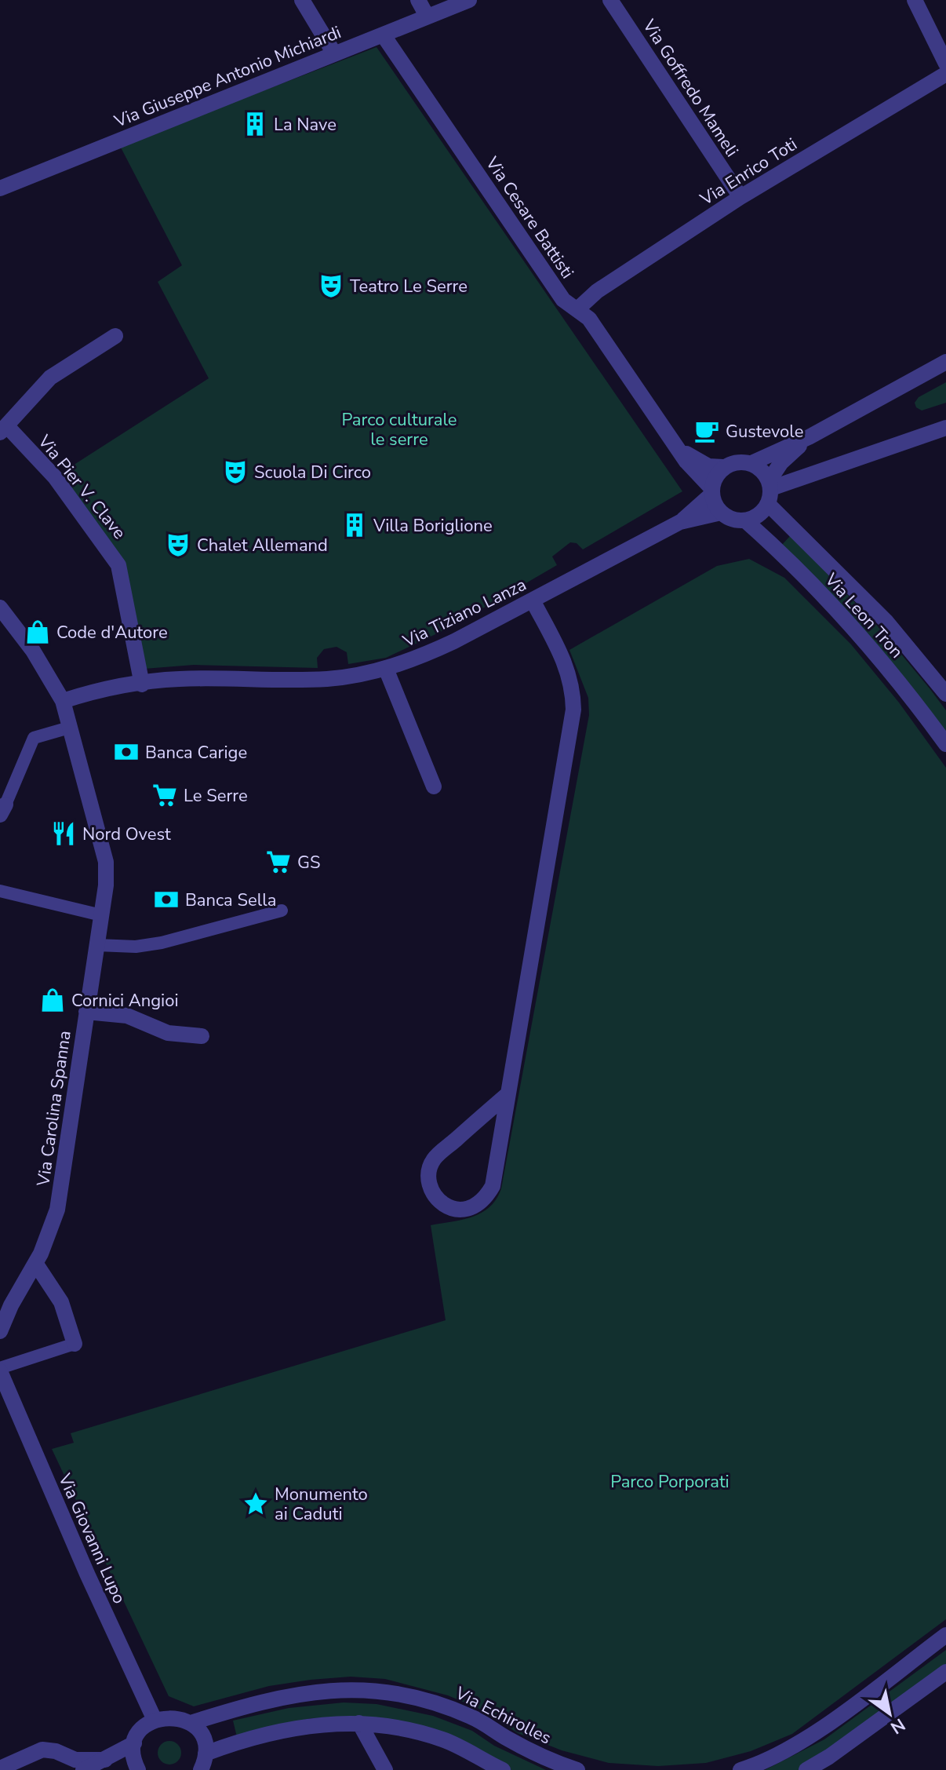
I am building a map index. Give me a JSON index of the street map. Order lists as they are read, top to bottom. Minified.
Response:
{"streets":{"street":["Via Giuseppe Antonio Michiardi","Via Goffredo Mameli","Via Enrico Toti","Via Cesare Battisti","Via Pier V. Clave","Via Tiziano Lanza","Via Leon Tron","Via Carolina Spanna","Via Giovanni Lupo","Via Echirolles"]},"crossings":[["Via Giuseppe Antonio Michiardi","Via Cesare Battisti"],["Via Goffredo Mameli","Via Enrico Toti"],["Via Enrico Toti","Via Cesare Battisti"],["Via Cesare Battisti","Via Tiziano Lanza"],["Via Cesare Battisti","Via Leon Tron"],["Via Pier V. Clave","Via Tiziano Lanza"],["Via Tiziano Lanza","Via Leon Tron"],["Via Tiziano Lanza","Via Carolina Spanna"]],"parks":["Parco culturale le serre","Parco Porporati"],"places":{"building":["La Nave","Villa Boriglione"],"theatre":["Teatro Le Serre","Scuola Di Circo","Chalet Allemand"],"cafe":["Gustevole"],"shop":["Code d'Autore","Cornici Angioi"],"bank":["Banca Carige","Banca Sella"],"supermarket":["Le Serre","GS"],"restaurant":["Nord Ovest"],"place":["Monumento ai Caduti"]},"north":"bottom right"}
